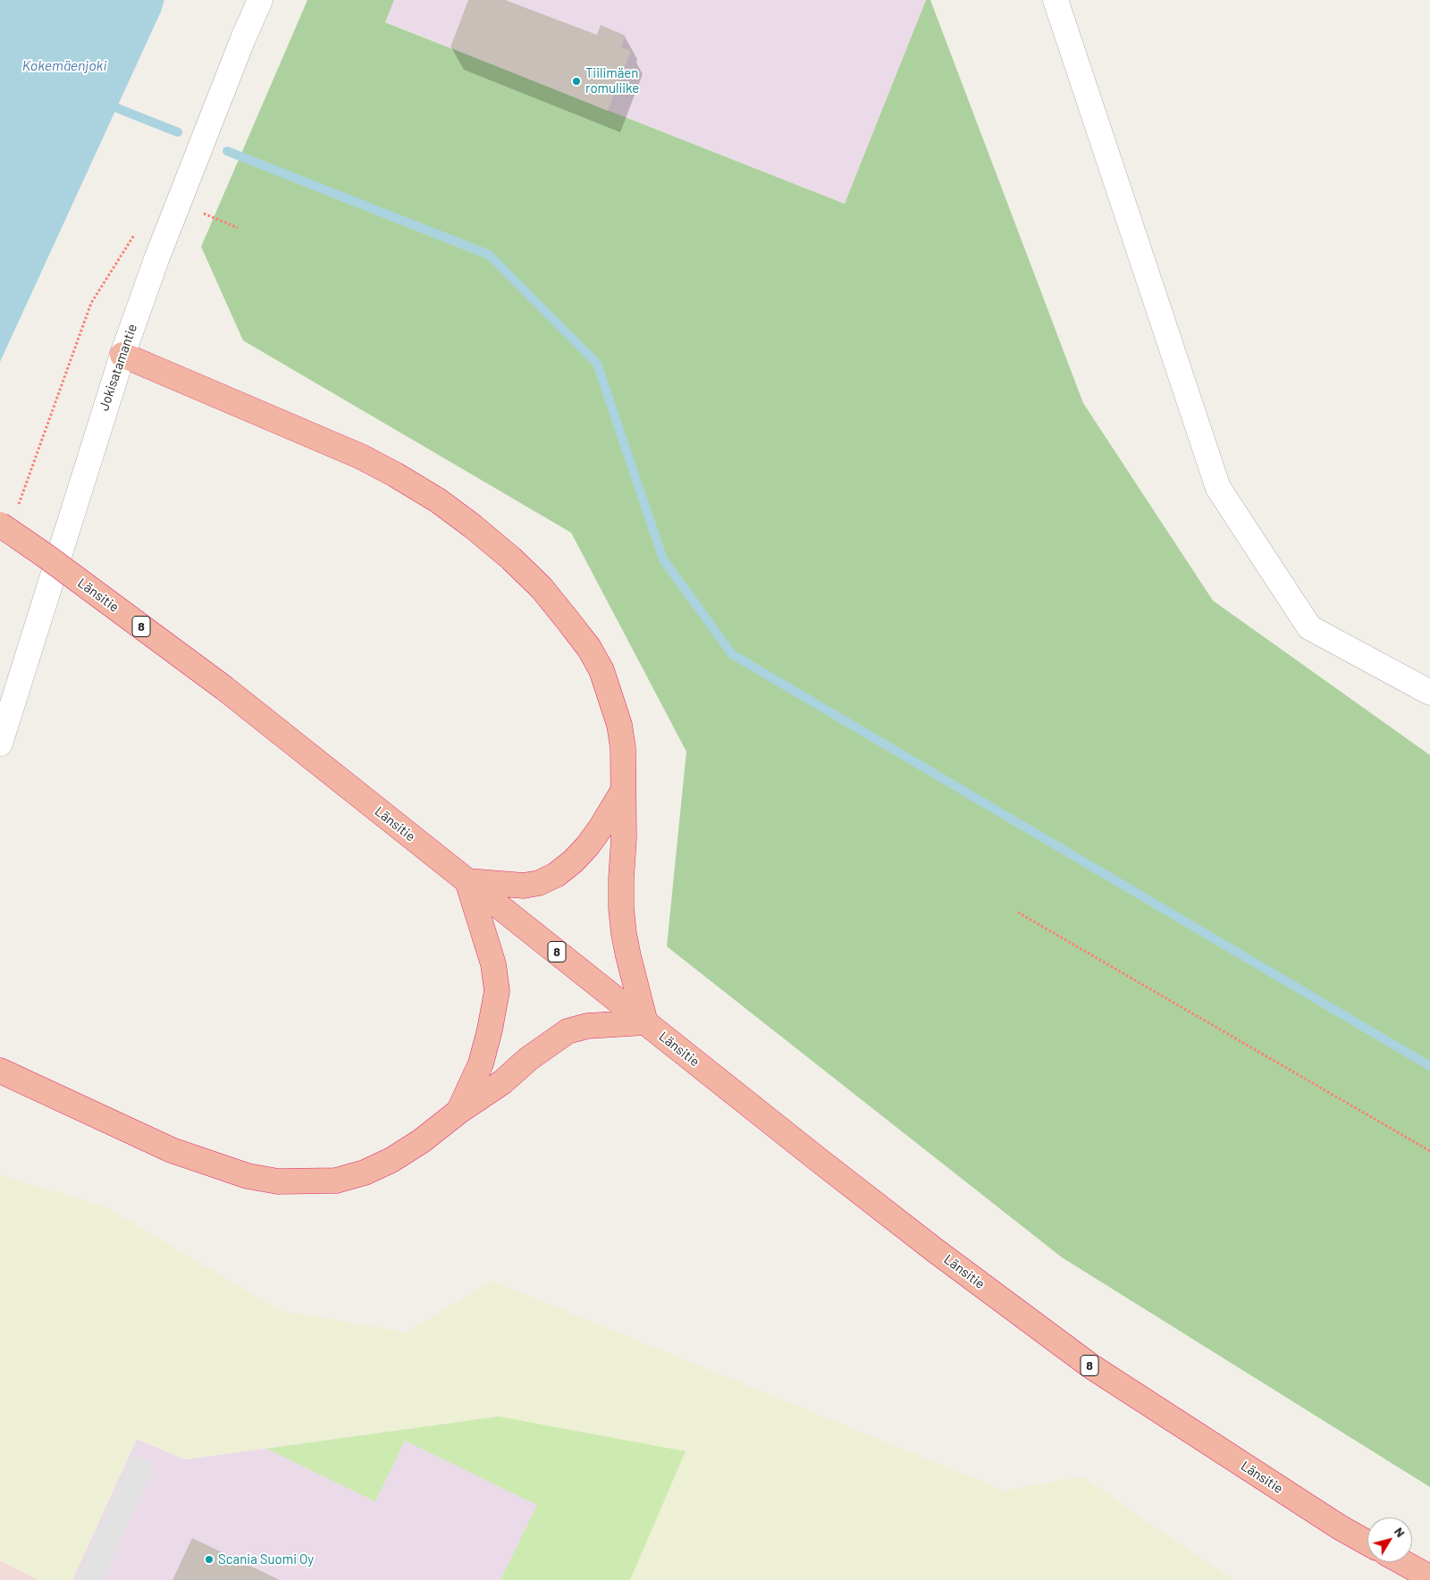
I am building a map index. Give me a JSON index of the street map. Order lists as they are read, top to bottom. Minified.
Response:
{"streets":{"highway":["Länsitie","8"],"street":["Jokisatamantie"]},"water":["Kokemäenjoki"],"places":["Tiilimäen romuliike","Scania Suomi Oy"],"north":"top right"}
